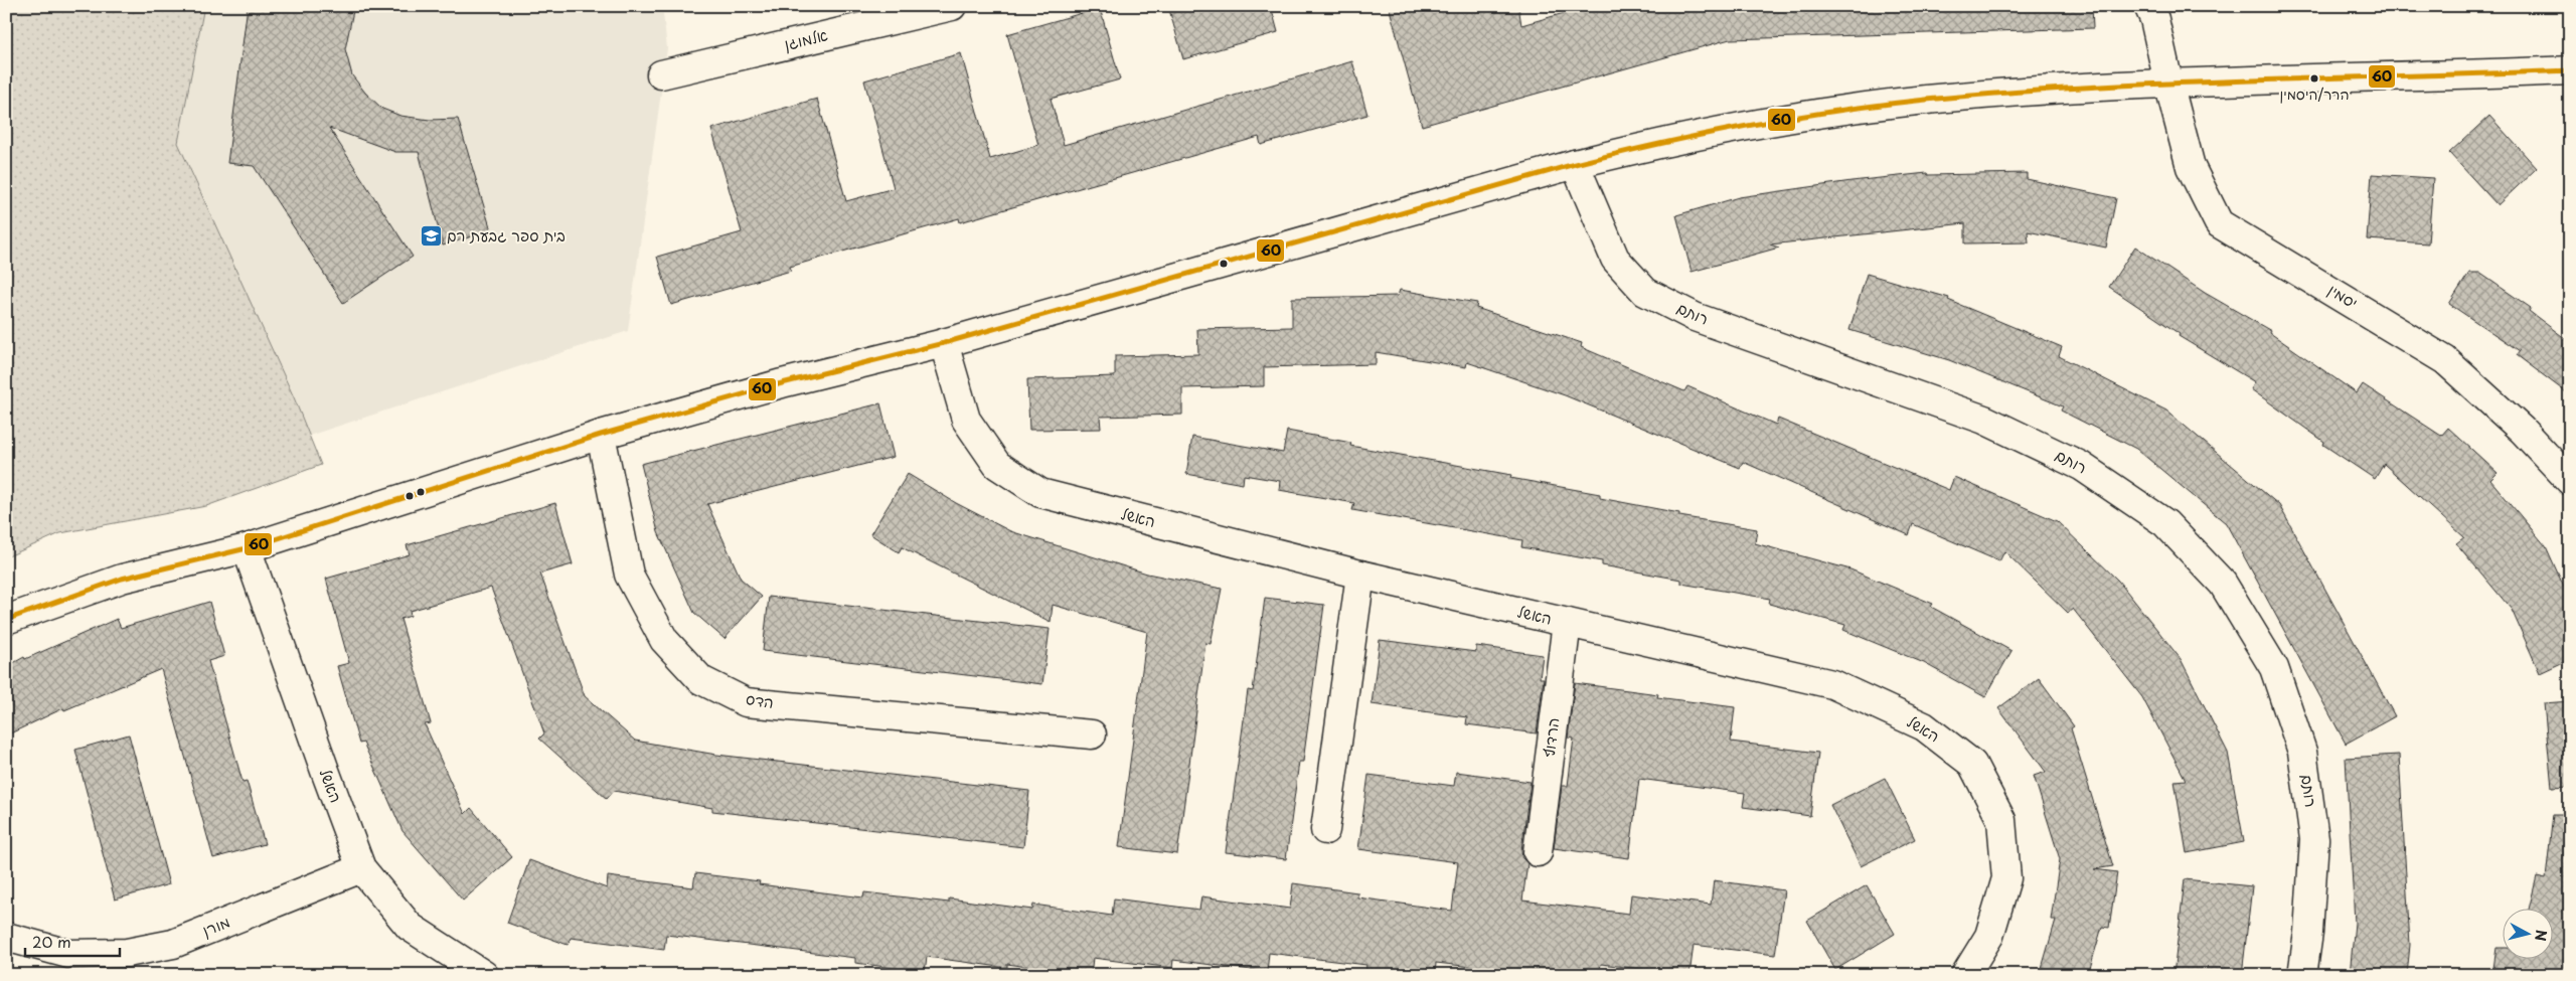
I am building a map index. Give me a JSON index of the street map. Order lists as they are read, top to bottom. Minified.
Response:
{"streets":{"street":["אלמוגן","יסמין","רותם","האשל","הדס","הרדוף","מורן"]},"crossings":[["האשל","הרדוף"],["האשל","מורן"]],"places":{"other":["הרר/היסמין"],"school or university":["בית ספר גבעת רם"]},"lines":["transit line 60"],"scale_bar":"20 m","north":"right"}
